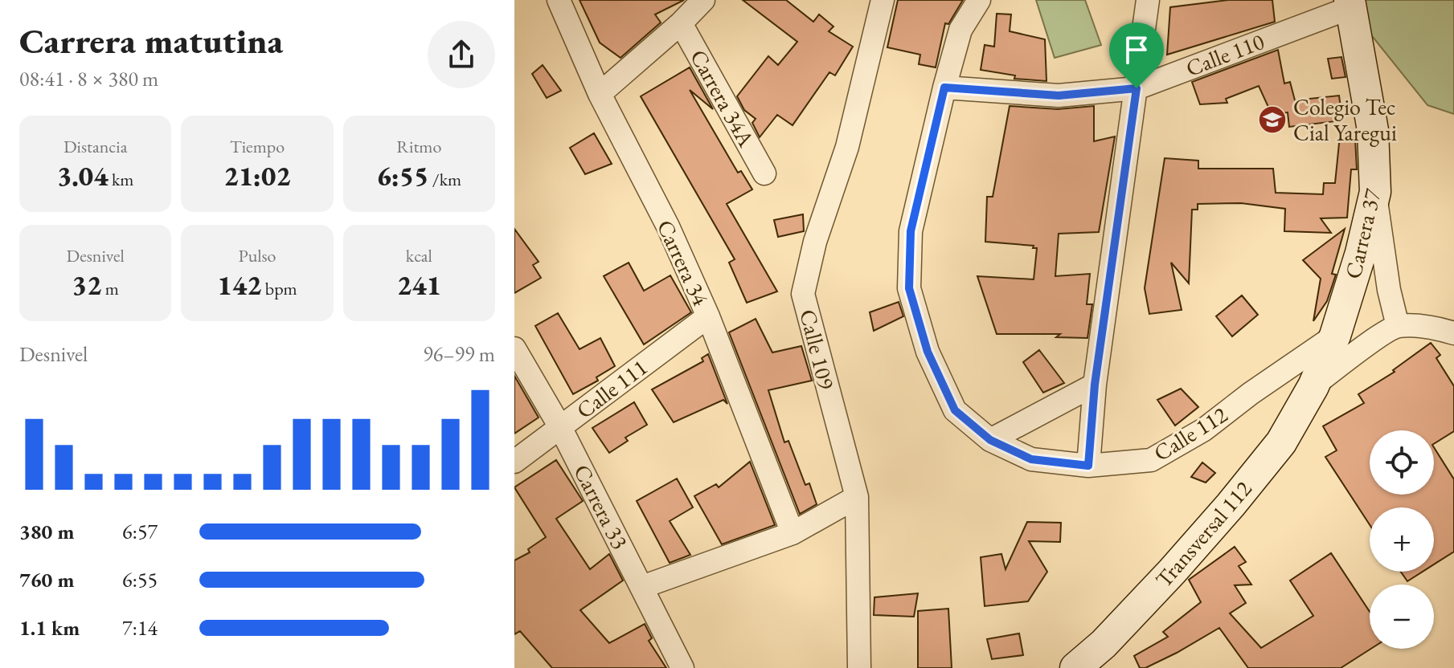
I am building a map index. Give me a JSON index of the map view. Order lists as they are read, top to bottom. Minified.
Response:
{"streets":{"main road":["Carrera 37","Transversal 112"],"street":["Calle 110","Carrera 34A","Carrera 34","Calle 109","Calle 111","Calle 112","Carrera 33"]},"crossings":[["Calle 110","Carrera 37"],["Calle 110","Calle 112"],["Carrera 37","Calle 112"],["Carrera 37","Transversal 112"],["Carrera 34","Calle 111"],["Calle 111","Carrera 33"]],"places":{"school or university":["Colegio Tec Cial Yaregui"]},"page":{"heading":["Carrera matutina","08:41 · 8 × 380 m"],"stats":[["Distancia","3.04 km"],["Tiempo","21:02"],["Ritmo","6:55 /km"],["Desnivel","32 m"],["Pulso","142 bpm"],["kcal","241"]],"chart":["Desnivel","96–99 m"],"map_buttons":["+","−"],"list":[{"name":"380 m","note":"6:57"},{"name":"760 m","note":"6:55"},{"name":"1.1 km","note":"7:14"}]}}
